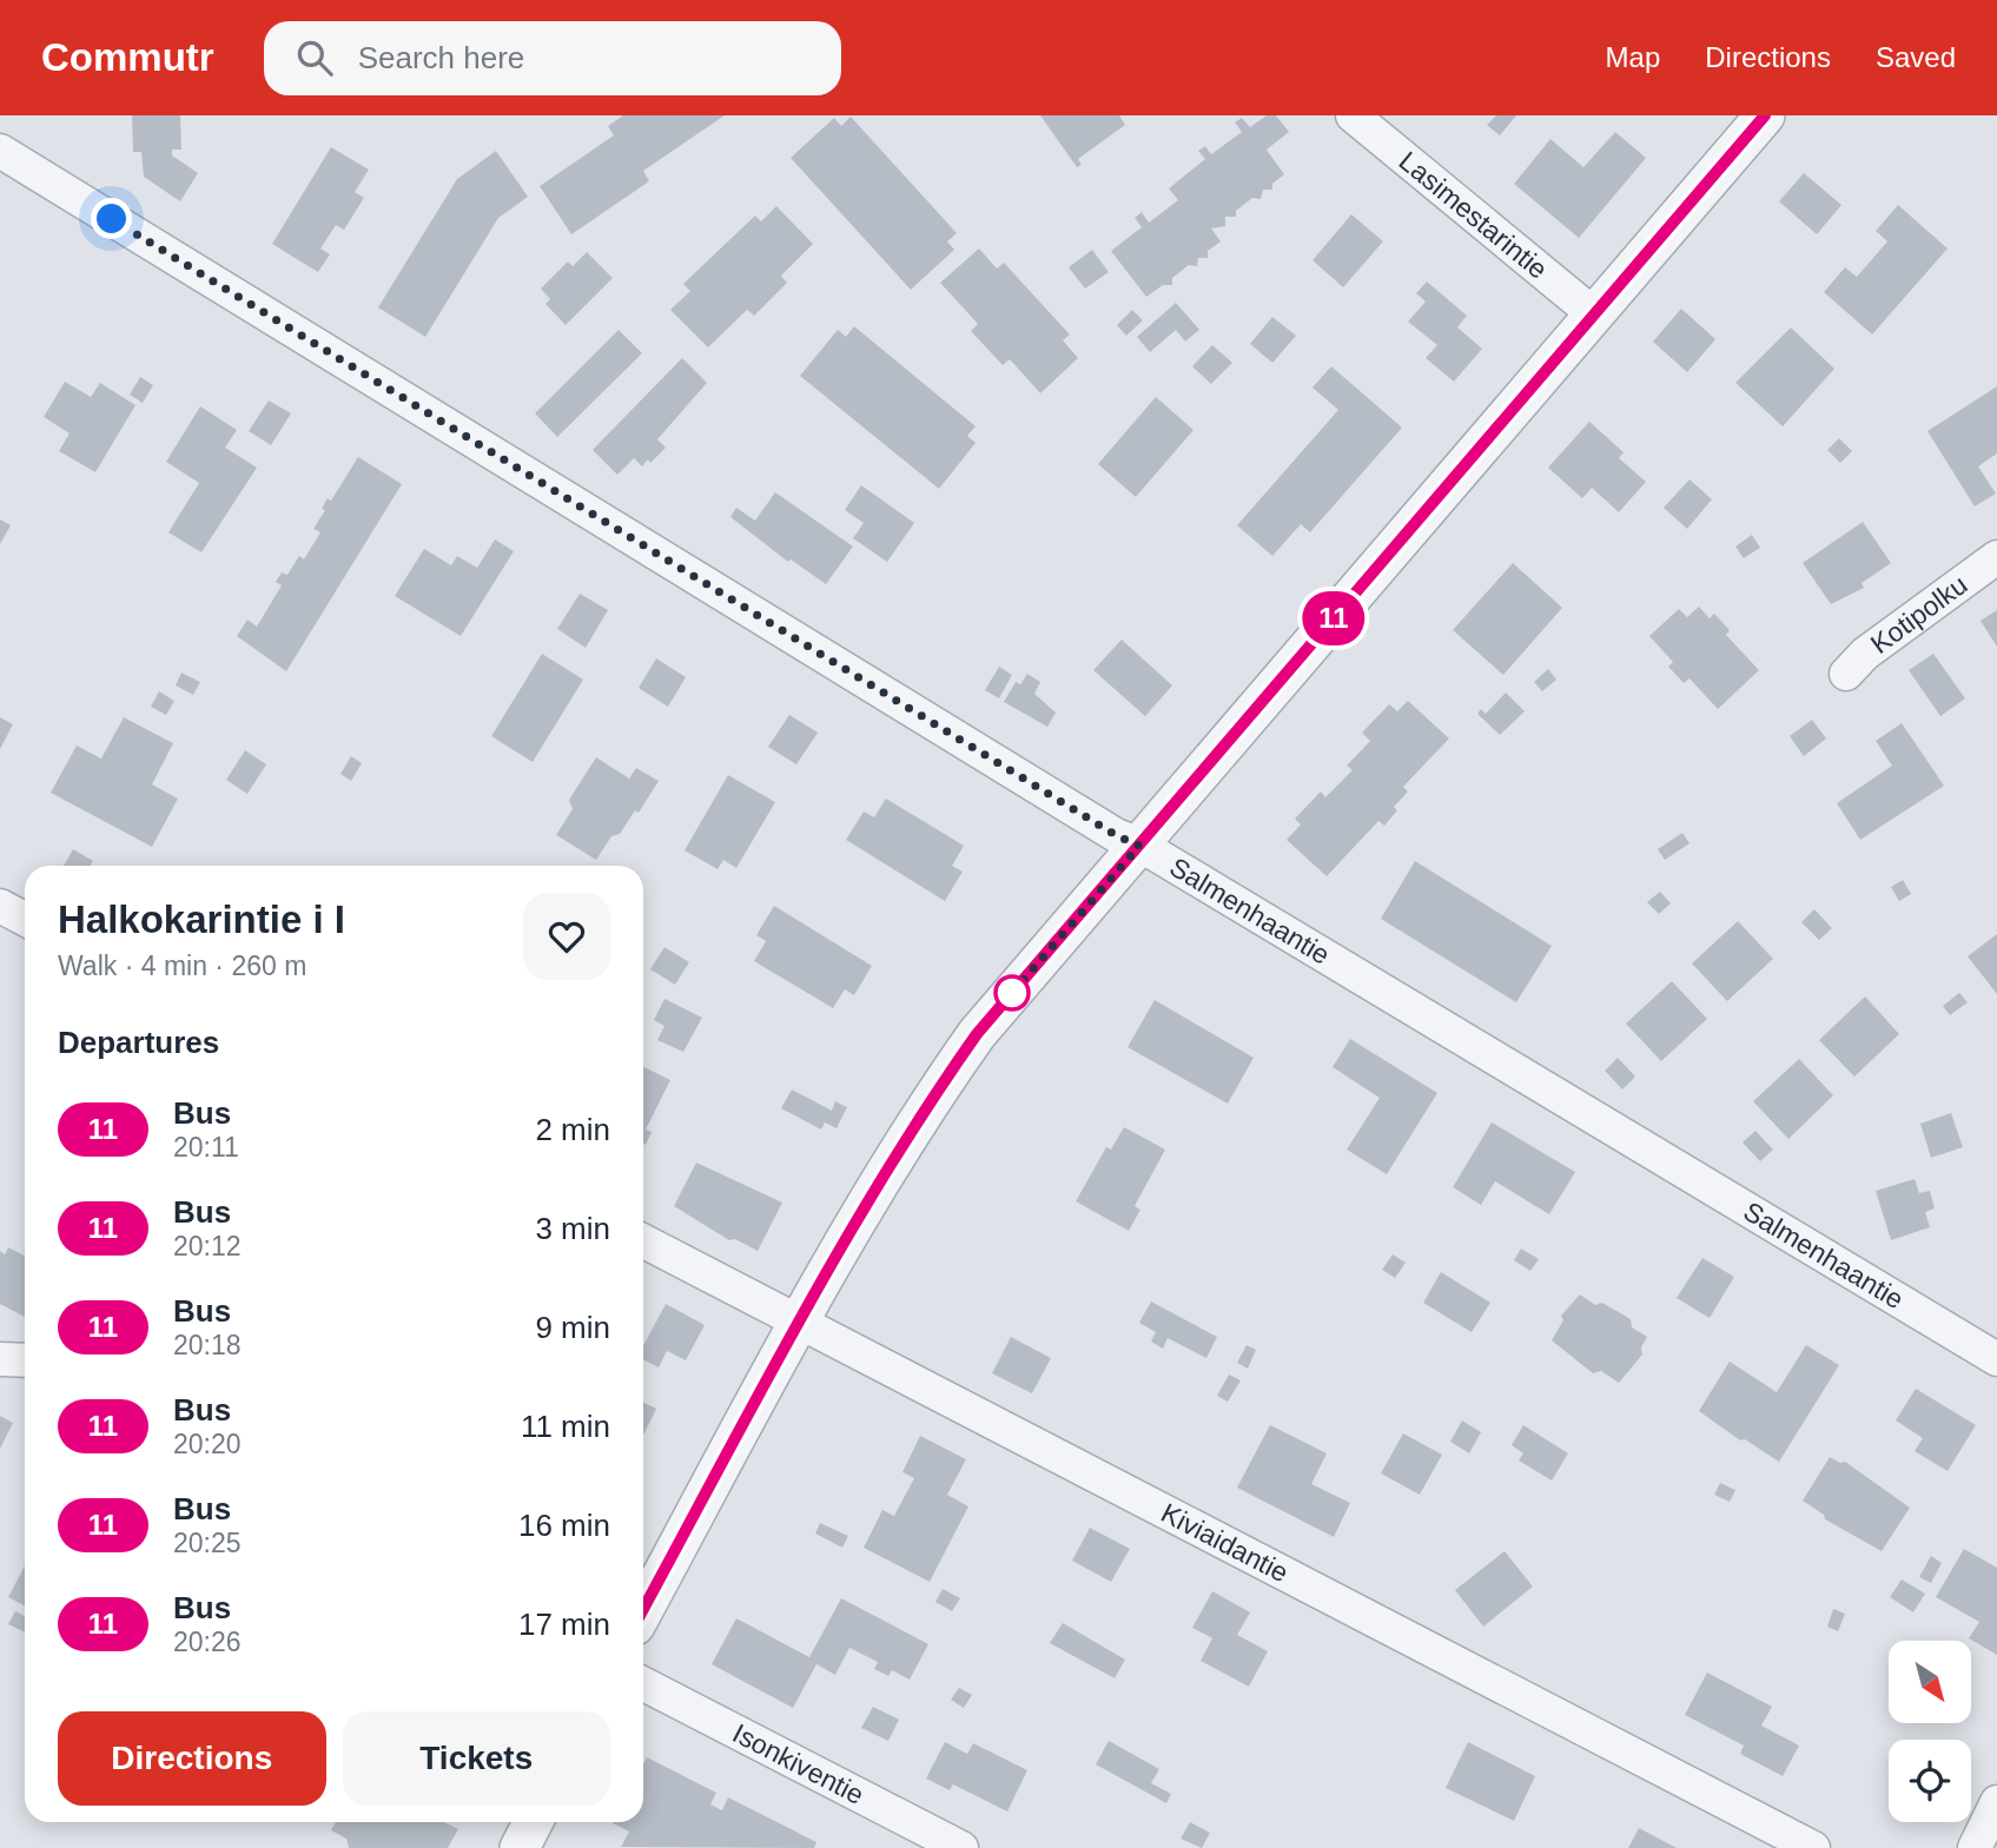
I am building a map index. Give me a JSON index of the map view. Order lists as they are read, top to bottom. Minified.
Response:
{"streets":{"street":["Lasimestarintie","Kotipolku","Salmenhaantie","Kiviaidantie","Isonkiventie"]},"lines":["bus line 11"],"north":"bottom right","page":{"header":"Commutr","search":"Search here","nav":["Map","Directions","Saved"],"on_map":"11","heading":[["Halkokarintie i I","Walk · 4 min · 260 m"],"Departures"],"list":[{"mark":"11","name":"Bus","note":"20:11","value":"2 min"},{"mark":"11","name":"Bus","note":"20:12","value":"3 min"},{"mark":"11","name":"Bus","note":"20:18","value":"9 min"},{"mark":"11","name":"Bus","note":"20:20","value":"11 min"},{"mark":"11","name":"Bus","note":"20:25","value":"16 min"},{"mark":"11","name":"Bus","note":"20:26","value":"17 min"}],"buttons":["Directions","Tickets"]}}
